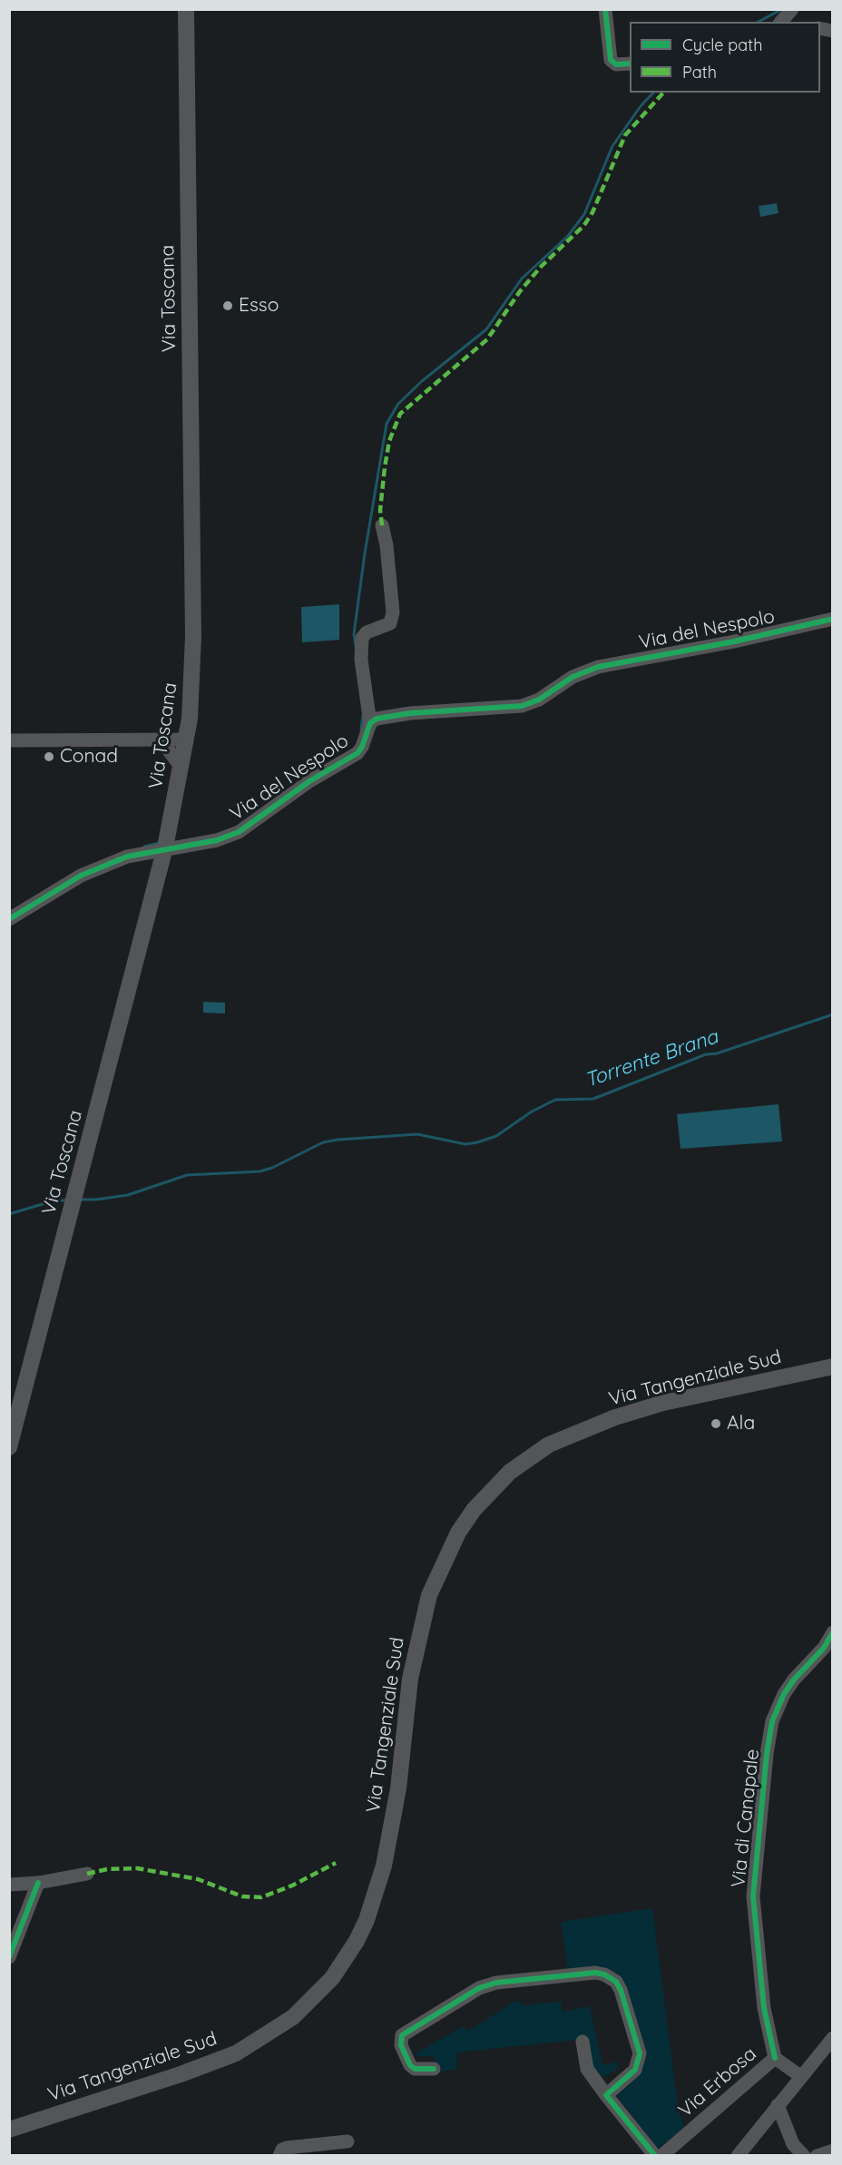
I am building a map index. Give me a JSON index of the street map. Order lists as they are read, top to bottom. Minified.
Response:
{"streets":{"main road":["Via Toscana","Via Tangenziale Sud"],"street":["Via del Nespolo","Via di Canapale","Via Erbosa"]},"crossings":[["Via Toscana","Via del Nespolo"],["Via di Canapale","Via Erbosa"]],"water":["Torrente Brana"],"places":["Esso","Conad","Ala"],"legend":["Cycle path","Path"]}
